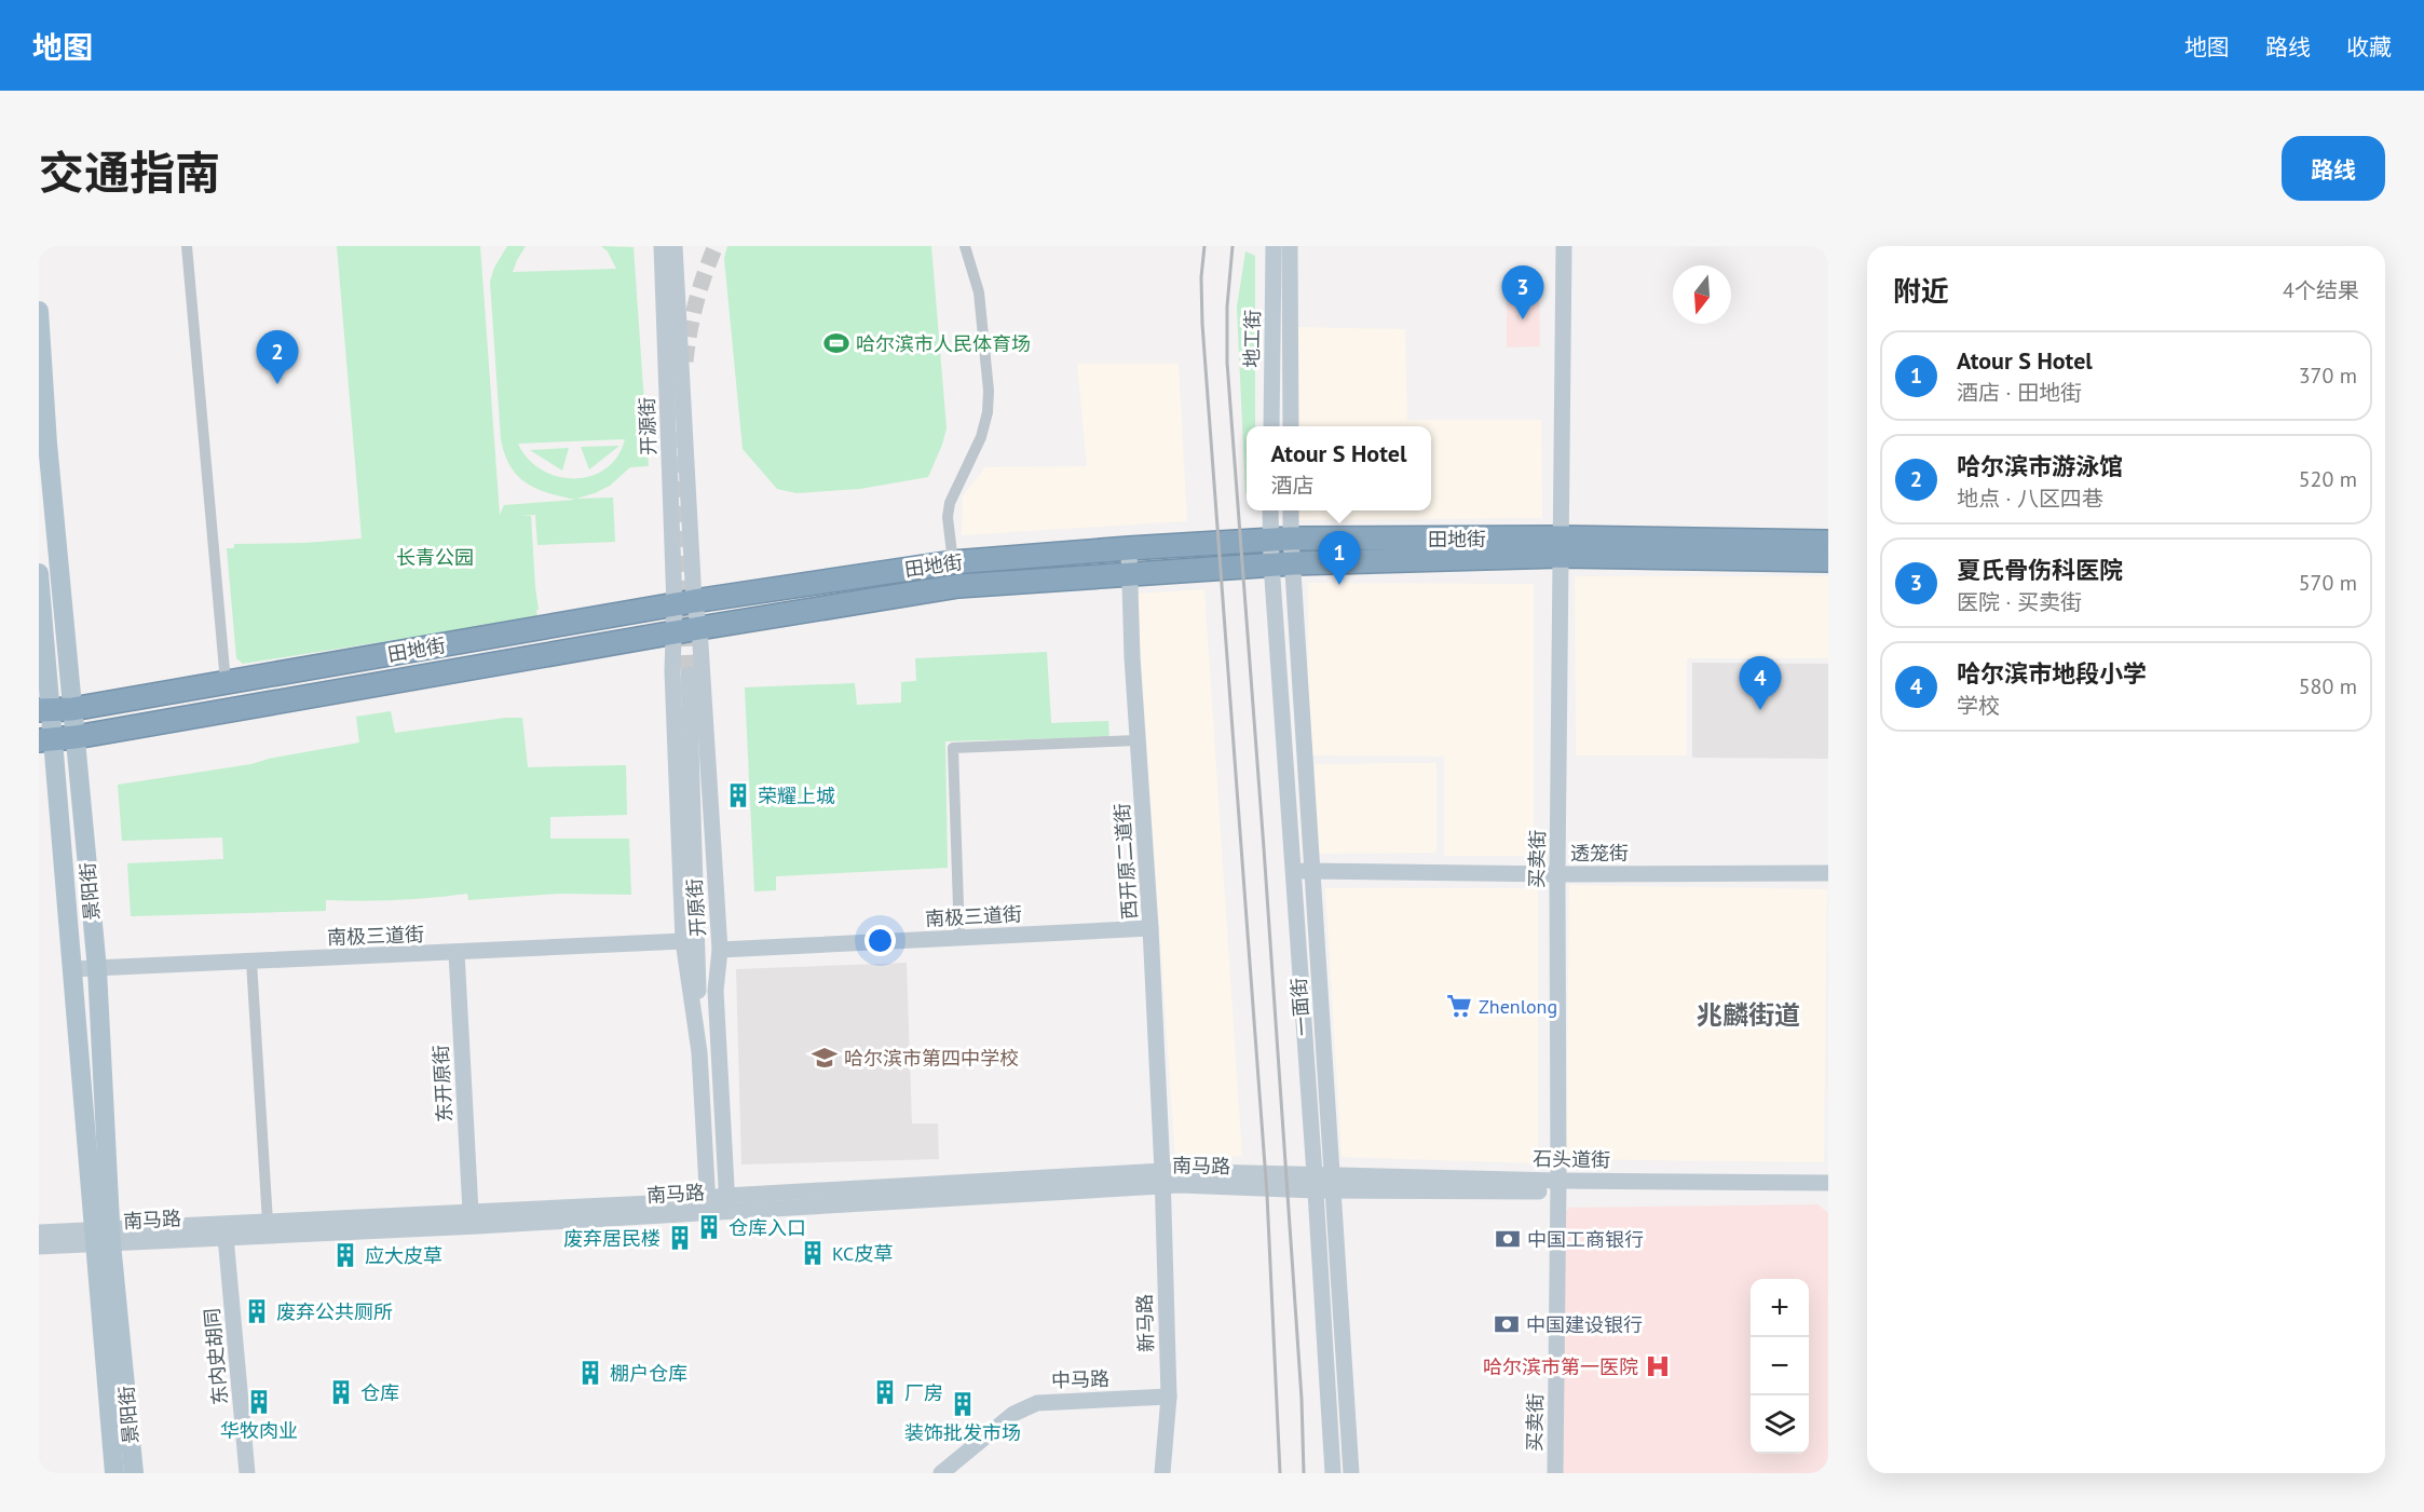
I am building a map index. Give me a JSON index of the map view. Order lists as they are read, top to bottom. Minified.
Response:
{"streets":{"highway":["田地街"],"main road":["地工街","开源街","透笼街","买卖街","西开原二道街","景阳街","开原街","南极三道街","一面街","东开原街","石头道街","南马路","新马路","东内史胡同","中马路"]},"crossings":[["开源街","田地街"],["开源街","开原街"],["田地街","买卖街"],["田地街","西开原二道街"],["田地街","景阳街"],["田地街","开原街"],["田地街","一面街"],["透笼街","买卖街"],["透笼街","一面街"],["买卖街","石头道街"],["西开原二道街","南极三道街"],["西开原二道街","南马路"],["西开原二道街","新马路"],["景阳街","南极三道街"],["景阳街","南马路"],["开原街","南极三道街"],["开原街","南马路"],["南极三道街","东开原街"],["一面街","石头道街"],["一面街","南马路"],["东开原街","南马路"],["石头道街","南马路"],["南马路","新马路"],["南马路","东内史胡同"],["新马路","中马路"]],"districts":["兆麟街道"],"parks":["长青公园"],"places":{"sports":["哈尔滨市人民体育场"],"building":["荣耀上城","仓库入口","废弃居民楼","KC皮草","应大皮草","废弃公共厕所","棚户仓库","仓库","厂房","华牧肉业","装饰批发市场"],"supermarket":["Zhenlong"],"school or university":["哈尔滨市第四中学校"],"bank":["中国工商银行","中国建设银行"],"hospital":["哈尔滨市第一医院"]},"north":"bottom","page":{"header":"地图","nav":["地图","路线","收藏"],"title":"交通指南","buttons":"路线","heading":["附近","4个结果"],"pins":["3","2","1","4"],"list":[{"mark":"1","name":"Atour S Hotel","note":"酒店 · 田地街","value":"370 m"},{"mark":"2","name":"哈尔滨市游泳馆","note":"地点 · 八区四巷","value":"520 m"},{"mark":"3","name":"夏氏骨伤科医院","note":"医院 · 买卖街","value":"570 m"},{"mark":"4","name":"哈尔滨市地段小学","note":"学校","value":"580 m"}],"popup":["Atour S Hotel","酒店"],"map_buttons":["+","−"]}}
